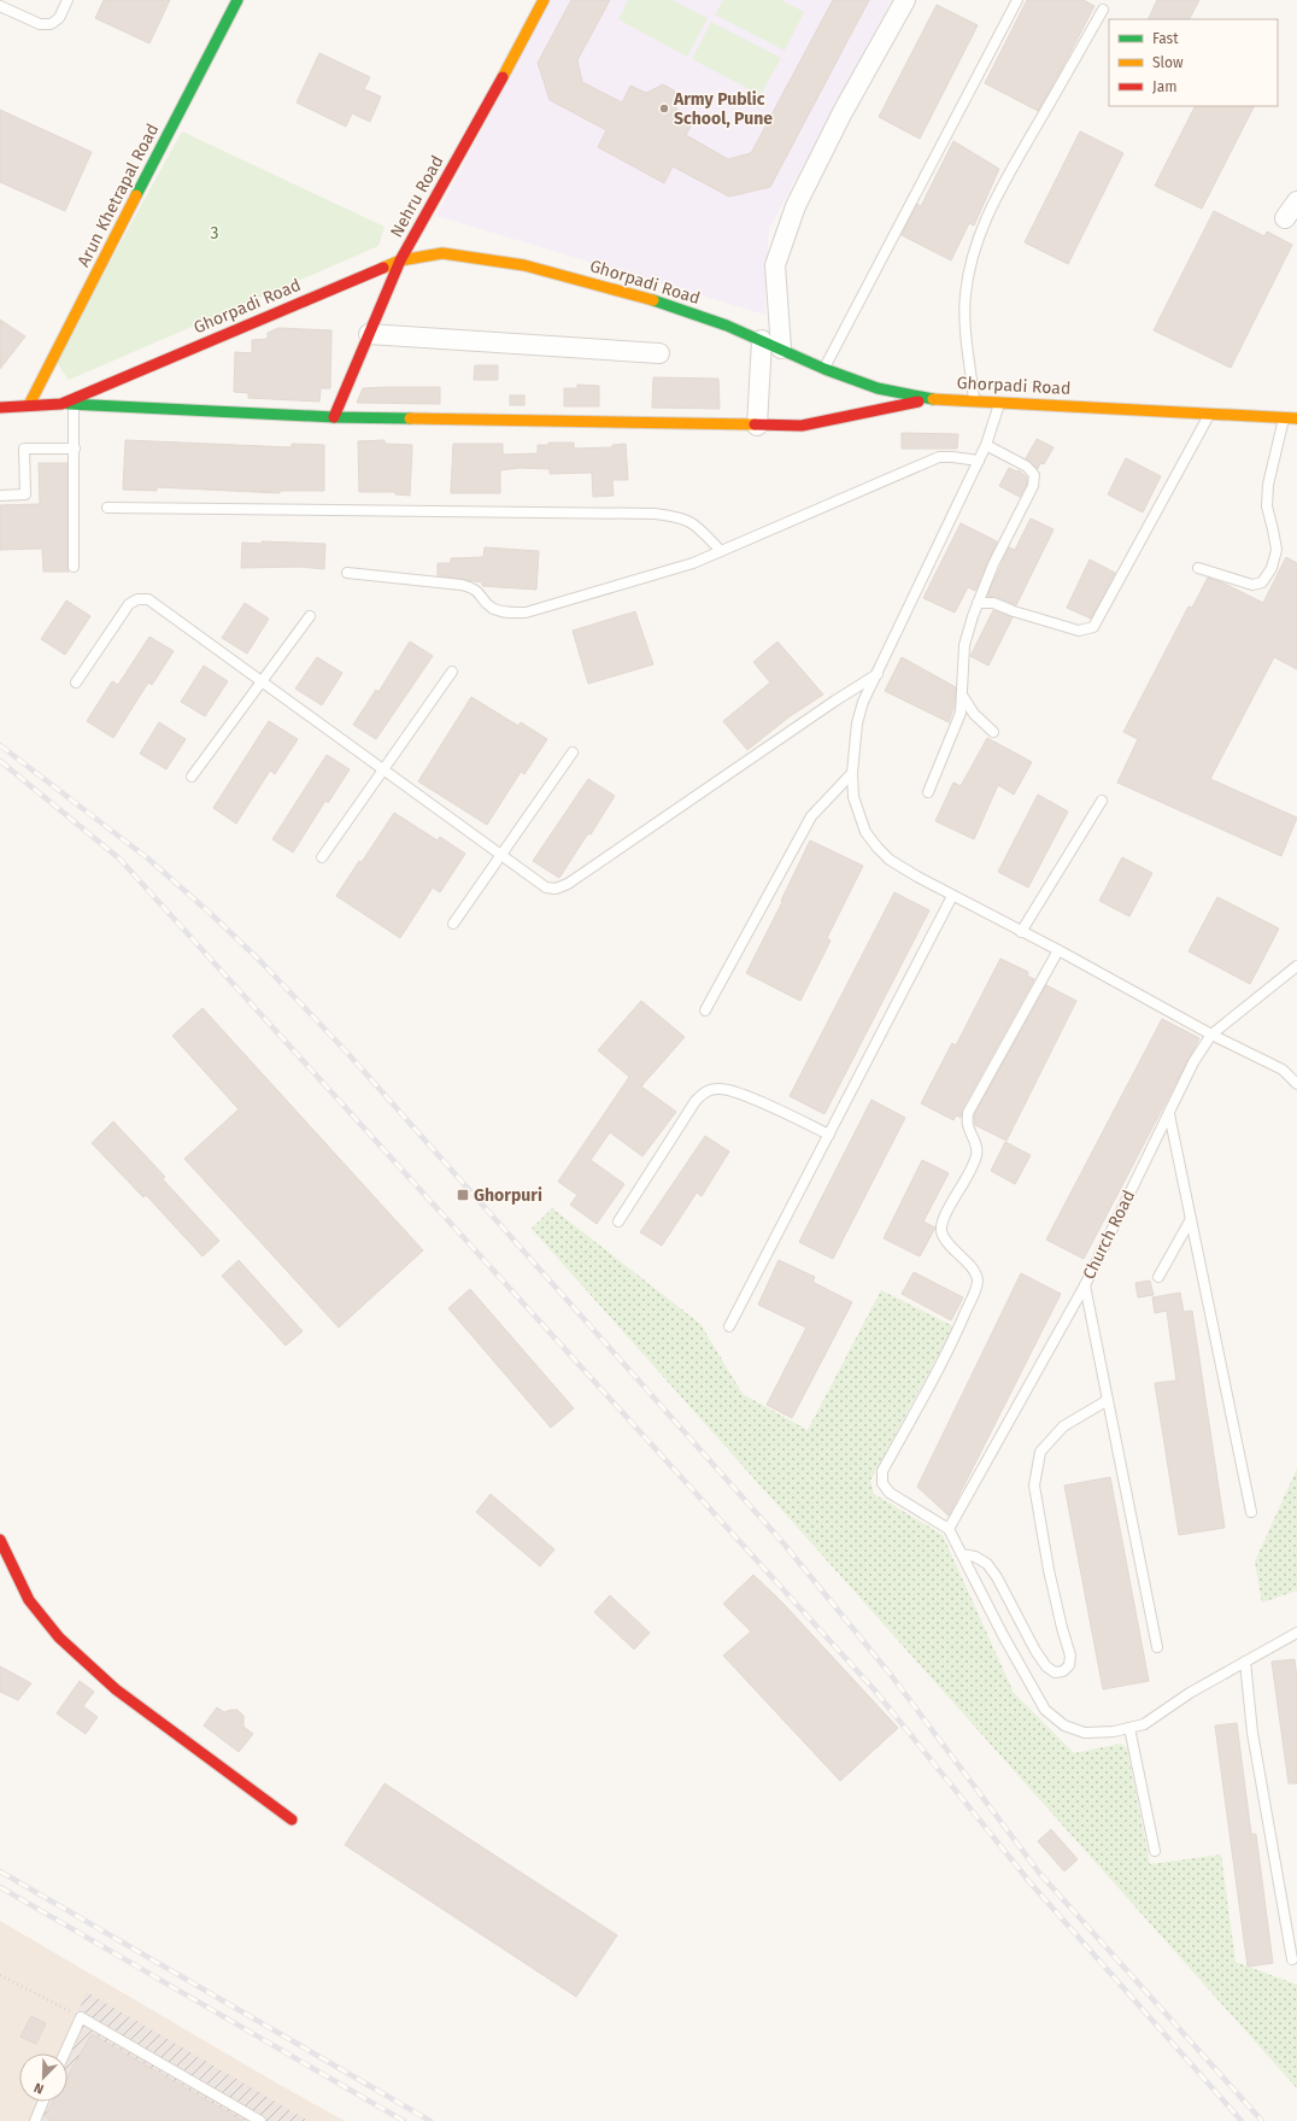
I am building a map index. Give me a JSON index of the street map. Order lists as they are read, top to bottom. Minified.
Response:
{"streets":{"main road":["Arun Khetrapal Road","Nehru Road","Ghorpadi Road"],"lane":["Church Road"]},"crossings":[["Arun Khetrapal Road","Ghorpadi Road"],["Nehru Road","Ghorpadi Road"]],"parks":["3"],"places":{"other":["Army Public School, Pune"],"transit":["Ghorpuri"]},"legend":["Fast","Slow","Jam"],"north":"bottom left"}
